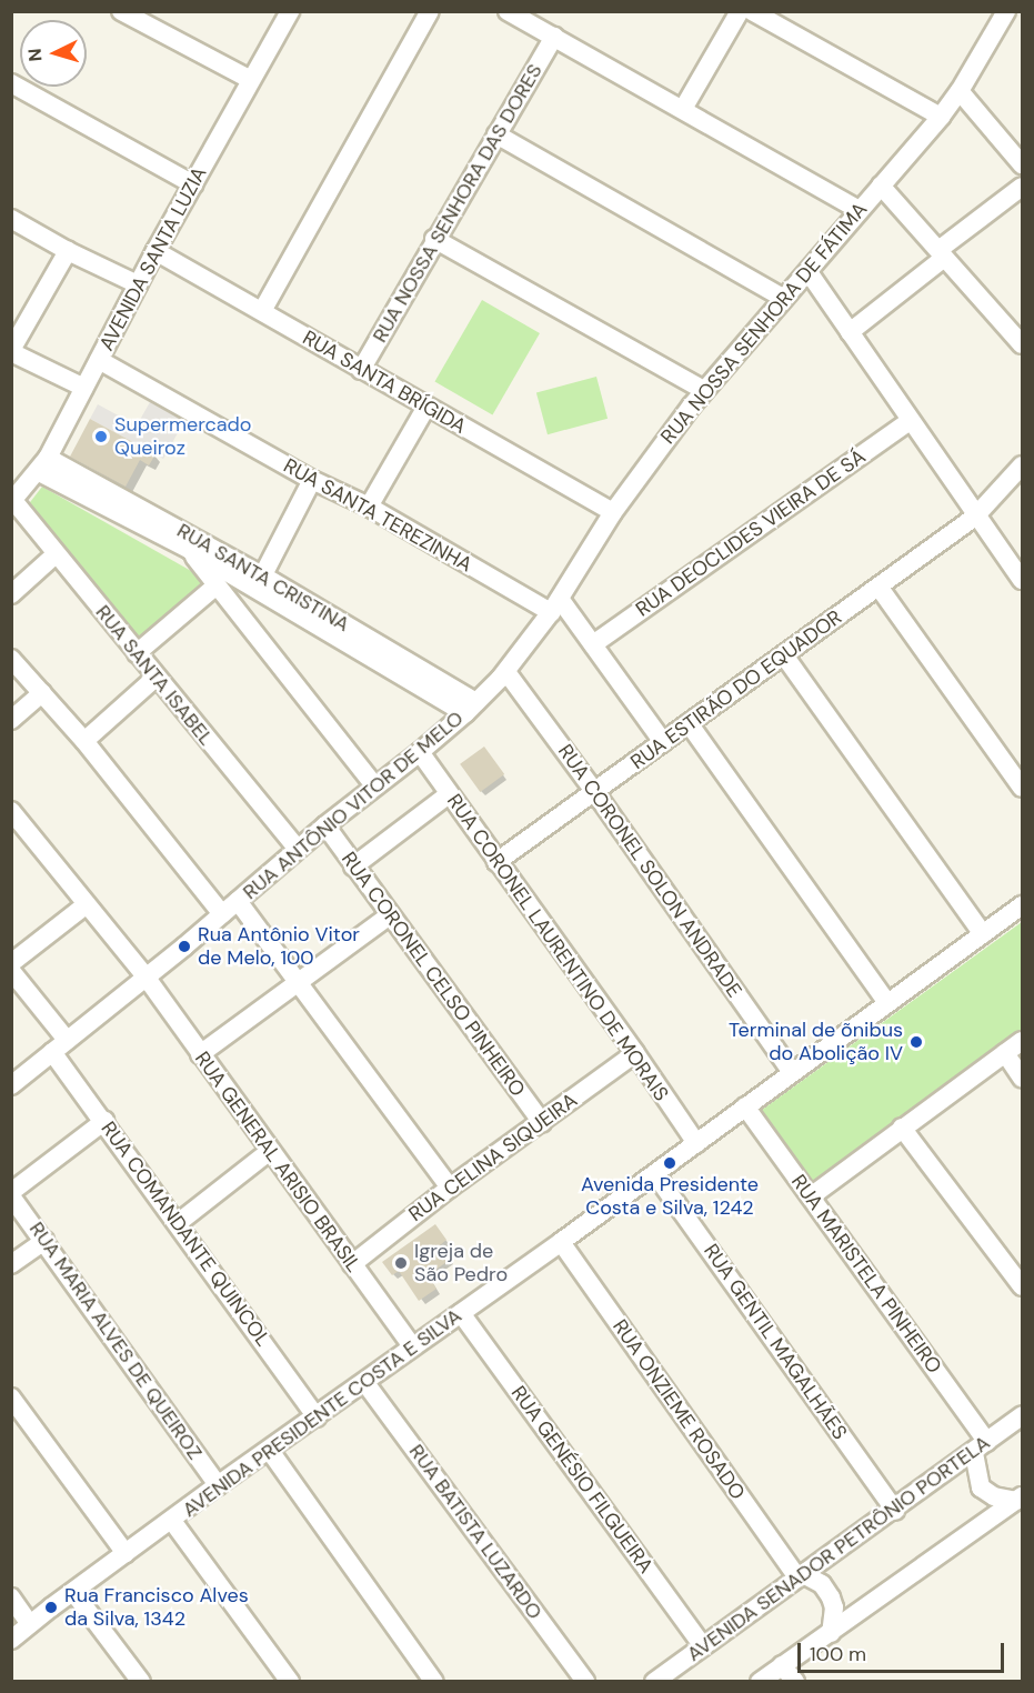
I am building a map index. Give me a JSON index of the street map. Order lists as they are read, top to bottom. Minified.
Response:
{"streets":{"street":["RUA NOSSA SENHORA DAS DORES","AVENIDA SANTA LUZIA","RUA NOSSA SENHORA DE FÁTIMA","RUA SANTA BRÍGIDA","RUA SANTA TEREZINHA","RUA DEOCLIDES VIEIRA DE SÁ","RUA SANTA CRISTINA","RUA SANTA ISABEL","RUA ESTIRÃO DO EQUADOR","RUA ANTÔNIO VITOR DE MELO","RUA CORONEL SOLON ANDRADE","RUA CORONEL LAURENTINO DE MORAIS","RUA CORONEL CELSO PINHEIRO","RUA CELINA SIQUEIRA","RUA GENERAL ARISIO BRASIL","RUA COMANDANTE QUINCOL","RUA MARISTELA PINHEIRO","RUA MARIA ALVES DE QUEIROZ","RUA GENTIL MAGALHÃES","RUA ONZIEME ROSADO","AVENIDA PRESIDENTE COSTA E SILVA","RUA GENÉSIO FILGUEIRA","RUA BATISTA LUZARDO","AVENIDA SENADOR PETRÔNIO PORTELA"]},"crossings":[["RUA NOSSA SENHORA DAS DORES","RUA SANTA BRÍGIDA"],["AVENIDA SANTA LUZIA","RUA SANTA BRÍGIDA"],["AVENIDA SANTA LUZIA","RUA SANTA TEREZINHA"],["AVENIDA SANTA LUZIA","RUA SANTA CRISTINA"],["AVENIDA SANTA LUZIA","RUA SANTA ISABEL"],["RUA NOSSA SENHORA DE FÁTIMA","RUA SANTA BRÍGIDA"],["RUA NOSSA SENHORA DE FÁTIMA","RUA SANTA TEREZINHA"],["RUA NOSSA SENHORA DE FÁTIMA","RUA SANTA CRISTINA"],["RUA NOSSA SENHORA DE FÁTIMA","RUA ANTÔNIO VITOR DE MELO"],["RUA NOSSA SENHORA DE FÁTIMA","RUA CORONEL SOLON ANDRADE"],["RUA SANTA CRISTINA","RUA ANTÔNIO VITOR DE MELO"],["RUA SANTA ISABEL","RUA ANTÔNIO VITOR DE MELO"],["RUA ESTIRÃO DO EQUADOR","RUA CORONEL SOLON ANDRADE"],["RUA ESTIRÃO DO EQUADOR","RUA CORONEL LAURENTINO DE MORAIS"],["RUA ANTÔNIO VITOR DE MELO","RUA CORONEL LAURENTINO DE MORAIS"],["RUA ANTÔNIO VITOR DE MELO","RUA CORONEL CELSO PINHEIRO"],["RUA ANTÔNIO VITOR DE MELO","RUA GENERAL ARISIO BRASIL"],["RUA ANTÔNIO VITOR DE MELO","RUA COMANDANTE QUINCOL"],["RUA CORONEL SOLON ANDRADE","AVENIDA PRESIDENTE COSTA E SILVA"],["RUA CORONEL LAURENTINO DE MORAIS","RUA CELINA SIQUEIRA"],["RUA CORONEL LAURENTINO DE MORAIS","AVENIDA PRESIDENTE COSTA E SILVA"],["RUA CORONEL CELSO PINHEIRO","RUA CELINA SIQUEIRA"],["RUA CELINA SIQUEIRA","RUA GENERAL ARISIO BRASIL"],["RUA GENERAL ARISIO BRASIL","AVENIDA PRESIDENTE COSTA E SILVA"],["RUA COMANDANTE QUINCOL","AVENIDA PRESIDENTE COSTA E SILVA"],["RUA MARISTELA PINHEIRO","AVENIDA PRESIDENTE COSTA E SILVA"],["RUA MARISTELA PINHEIRO","AVENIDA SENADOR PETRÔNIO PORTELA"],["RUA MARIA ALVES DE QUEIROZ","AVENIDA PRESIDENTE COSTA E SILVA"],["RUA GENTIL MAGALHÃES","AVENIDA PRESIDENTE COSTA E SILVA"],["RUA GENTIL MAGALHÃES","AVENIDA SENADOR PETRÔNIO PORTELA"],["RUA ONZIEME ROSADO","AVENIDA PRESIDENTE COSTA E SILVA"],["RUA ONZIEME ROSADO","AVENIDA SENADOR PETRÔNIO PORTELA"],["AVENIDA PRESIDENTE COSTA E SILVA","RUA GENÉSIO FILGUEIRA"],["AVENIDA PRESIDENTE COSTA E SILVA","RUA BATISTA LUZARDO"],["RUA GENÉSIO FILGUEIRA","AVENIDA SENADOR PETRÔNIO PORTELA"]],"places":["Supermercado Queiroz","Rua Antônio Vitor de Melo, 100","Terminal de õnibus do Abolição IV","Avenida Presidente Costa e Silva, 1242","Igreja de São Pedro","Rua Francisco Alves da Silva, 1342"],"scale_bar":"100 m","north":"left"}
